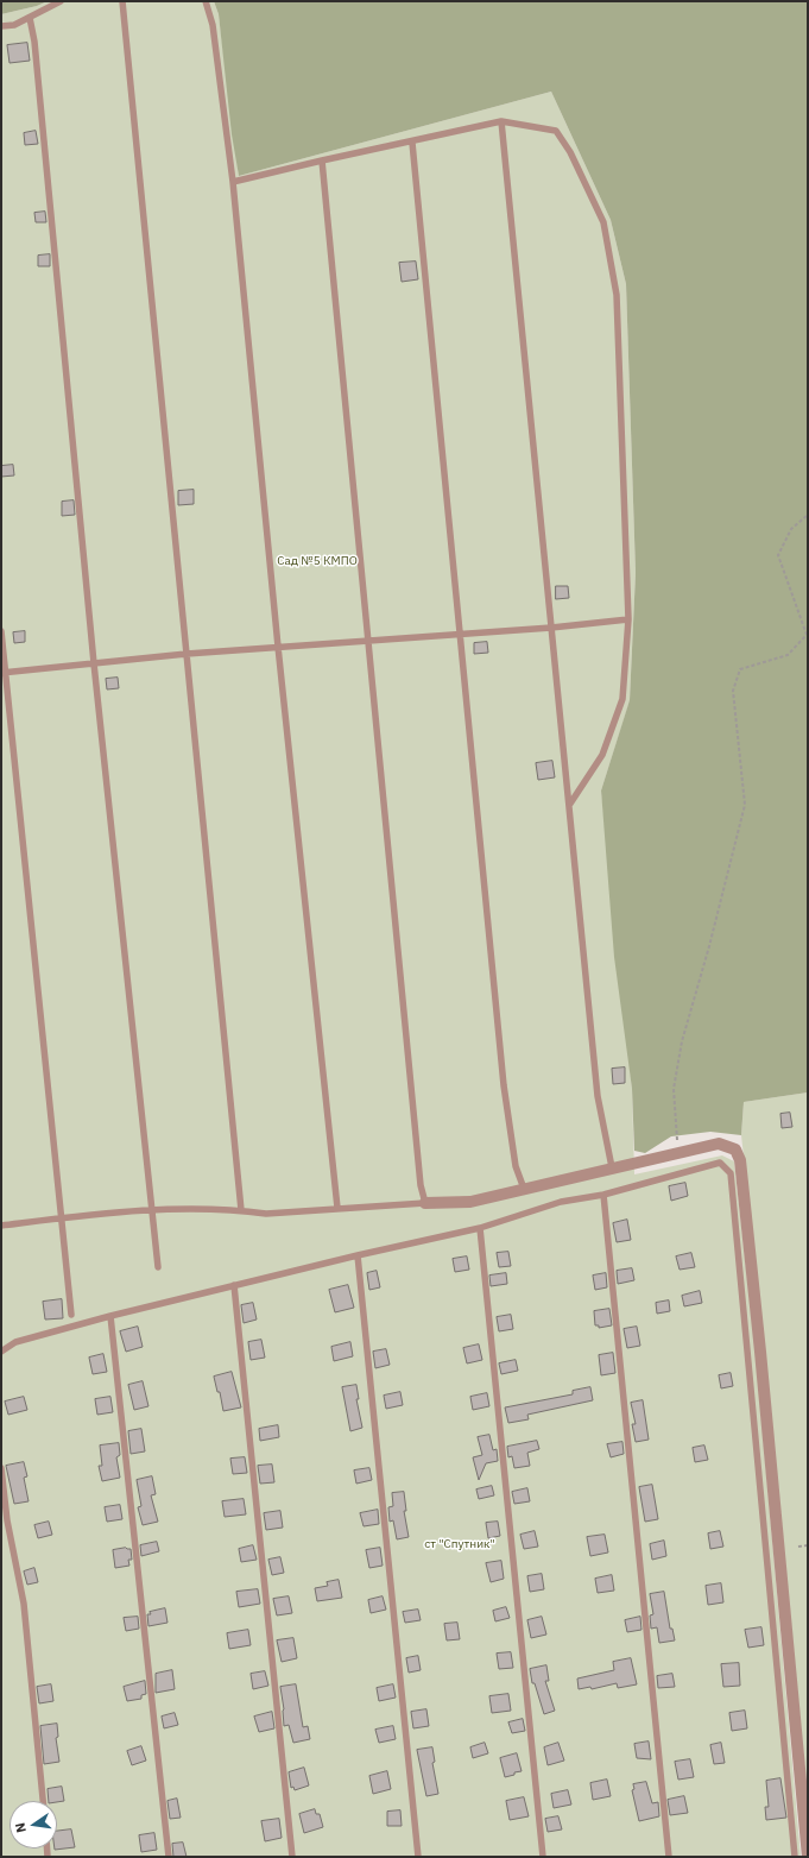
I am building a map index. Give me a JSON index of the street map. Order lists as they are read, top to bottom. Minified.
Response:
{"parks":["Сад №5 КМПО","ст \"Спутник\""],"north":"left"}
